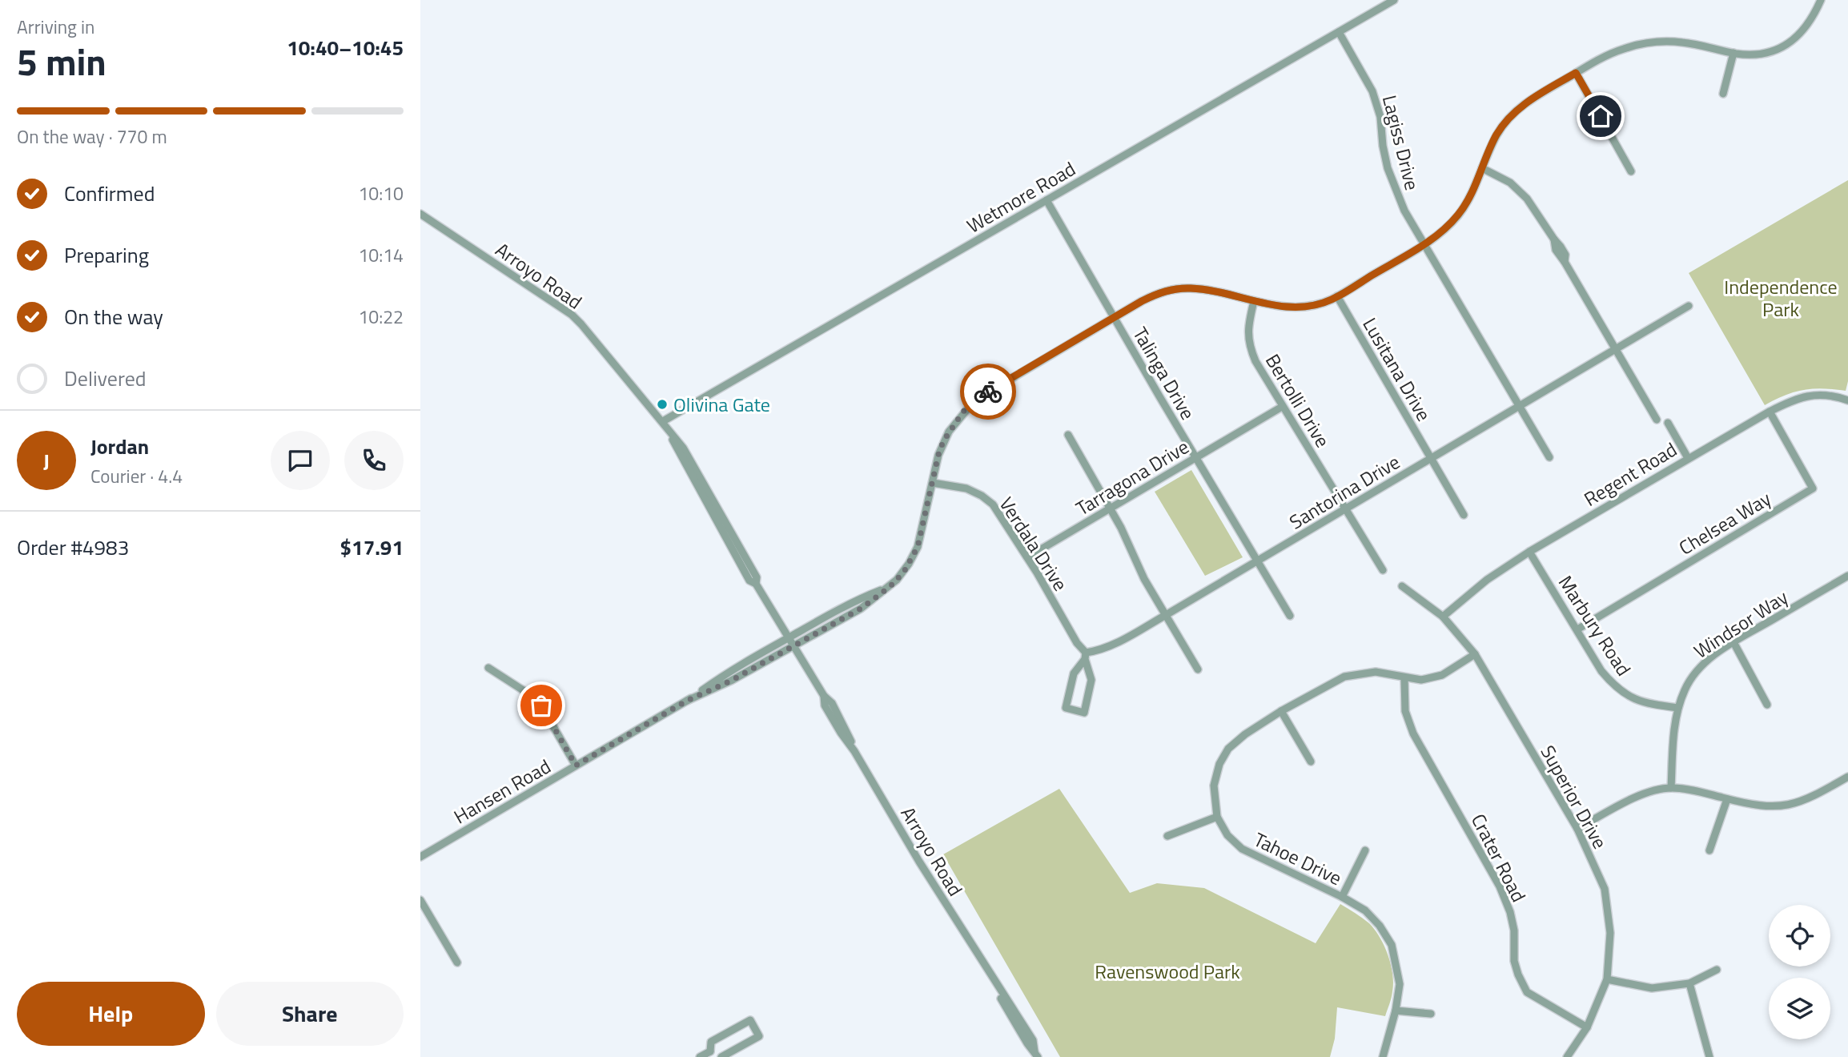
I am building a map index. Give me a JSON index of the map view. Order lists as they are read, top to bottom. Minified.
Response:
{"streets":{"street":["Lagiss Drive","Wetmore Road","Arroyo Road","Lusitana Drive","Talinga Drive","Bertolli Drive","Regent Road","Tarragona Drive","Santorina Drive","Chelsea Way","Verdala Drive","Windsor Way","Marbury Road","Hansen Road","Superior Drive","Crater Road","Tahoe Drive"]},"crossings":[["Lagiss Drive","Wetmore Road"],["Lagiss Drive","Santorina Drive"],["Lagiss Drive","Hansen Road"],["Wetmore Road","Arroyo Road"],["Wetmore Road","Talinga Drive"],["Arroyo Road","Hansen Road"],["Lusitana Drive","Santorina Drive"],["Lusitana Drive","Hansen Road"],["Talinga Drive","Tarragona Drive"],["Talinga Drive","Santorina Drive"],["Talinga Drive","Hansen Road"],["Bertolli Drive","Tarragona Drive"],["Bertolli Drive","Santorina Drive"],["Bertolli Drive","Hansen Road"],["Regent Road","Chelsea Way"],["Regent Road","Marbury Road"],["Regent Road","Superior Drive"],["Tarragona Drive","Verdala Drive"],["Santorina Drive","Verdala Drive"],["Chelsea Way","Marbury Road"],["Verdala Drive","Hansen Road"],["Windsor Way","Marbury Road"],["Superior Drive","Crater Road"],["Superior Drive","Tahoe Drive"],["Crater Road","Tahoe Drive"]],"parks":["Independence Park","Ravenswood Park"],"places":["Olivina Gate"],"page":{"heading":["5 min","Arriving in","10:40–10:45"],"panel":["Jordan","Courier · 4.4","Order #4983","$17.91"],"bar":"On the way · 770 m","list":[["Confirmed","10:10"],["Preparing","10:14"],["On the way","10:22"],"Delivered"],"round":"J","buttons":["Help","Share"]}}
